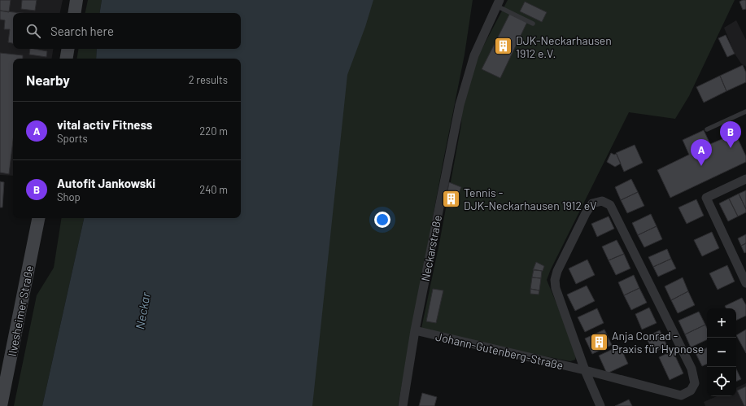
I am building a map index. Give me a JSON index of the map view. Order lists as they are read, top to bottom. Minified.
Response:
{"streets":{"main road":["Ilvesheimer Straße"],"street":["Neckarstraße","Johann-Gutenberg-Straße"]},"crossings":[["Neckarstraße","Johann-Gutenberg-Straße"]],"water":["Neckar"],"places":{"building":["DJK-Neckarhausen 1912 e.V.","Tennis - DJK-Neckarhausen 1912 eV","Anja Conrad - Praxis für Hypnose"]},"page":{"search":"Search here","heading":["Nearby","2 results"],"list":[{"mark":"A","name":"vital activ Fitness","note":"Sports","value":"220 m"},{"mark":"B","name":"Autofit Jankowski","note":"Shop","value":"240 m"}],"pins":["B","A"],"map_buttons":["+","−"]}}
